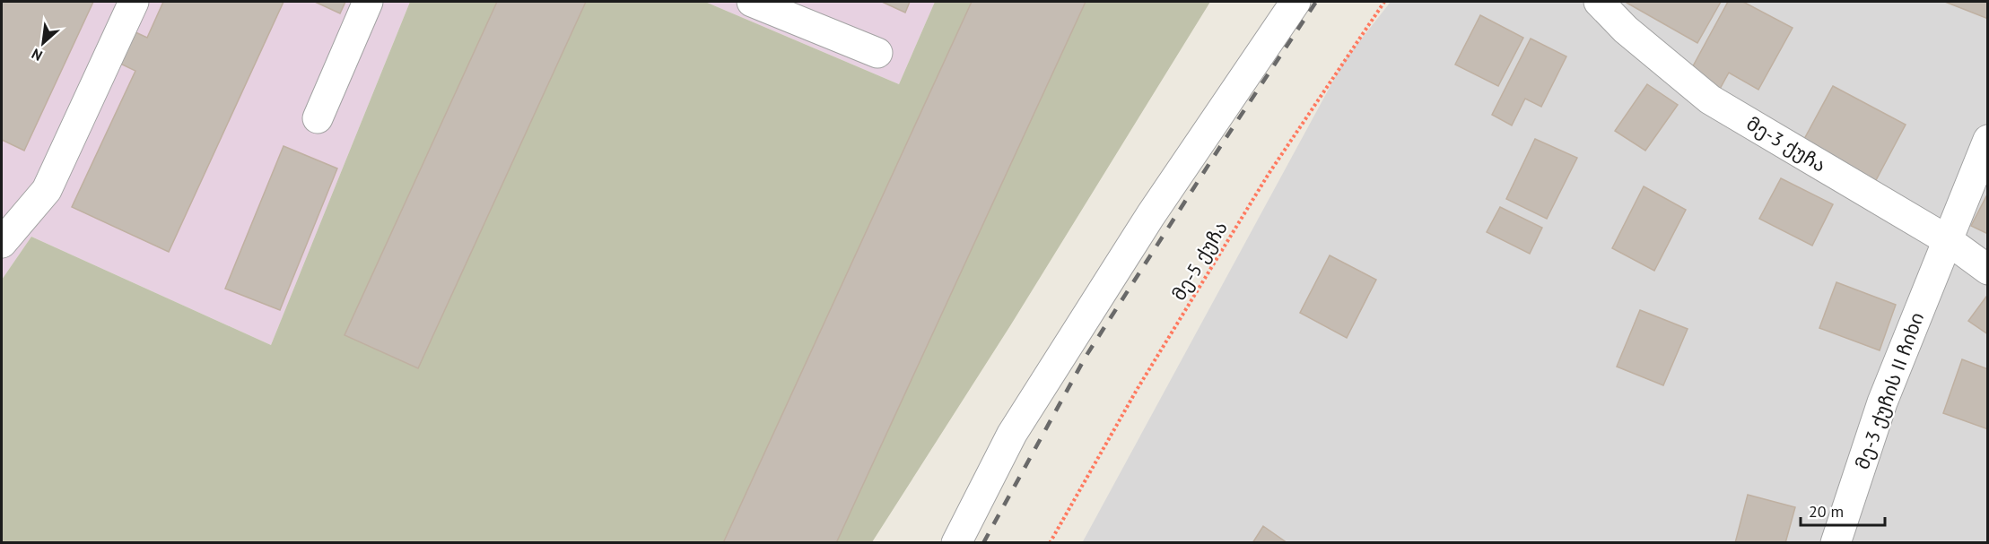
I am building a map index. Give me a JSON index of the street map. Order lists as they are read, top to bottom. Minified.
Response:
{"streets":{"street":["მე-3 ქუჩა","მე-3 ქუჩის II ჩიხი"],"path":["მე-5 ქუჩა"]},"crossings":[["მე-3 ქუჩა","მე-3 ქუჩის II ჩიხი"]],"scale_bar":"20 m","north":"bottom left"}
